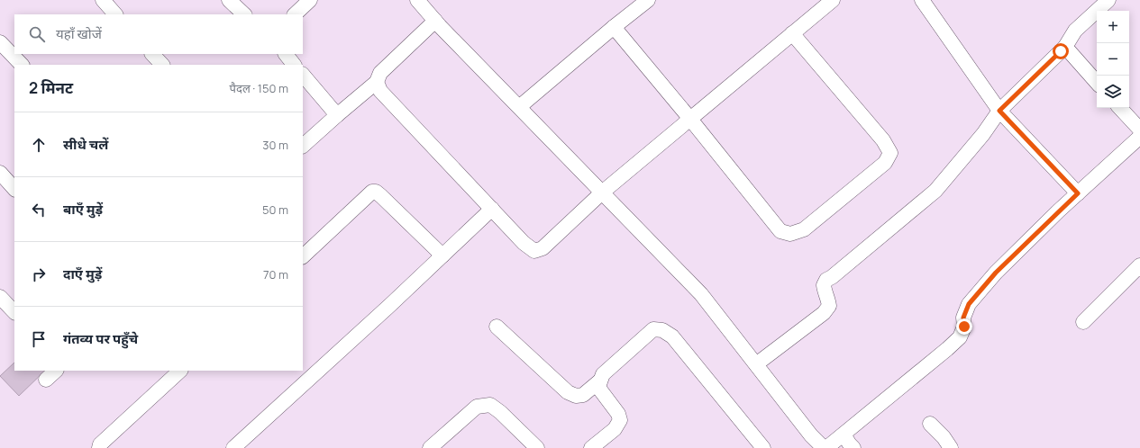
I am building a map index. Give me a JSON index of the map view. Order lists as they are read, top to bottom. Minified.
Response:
{"page":{"map_buttons":["+","−"],"search":"यहाँ खोजें","heading":["2 मिनट","पैदल · 150 m"],"list":[["सीधे चलें","30 m"],["बाएँ मुड़ें","50 m"],["दाएँ मुड़ें","70 m"],"गंतव्य पर पहुँचे"]}}
